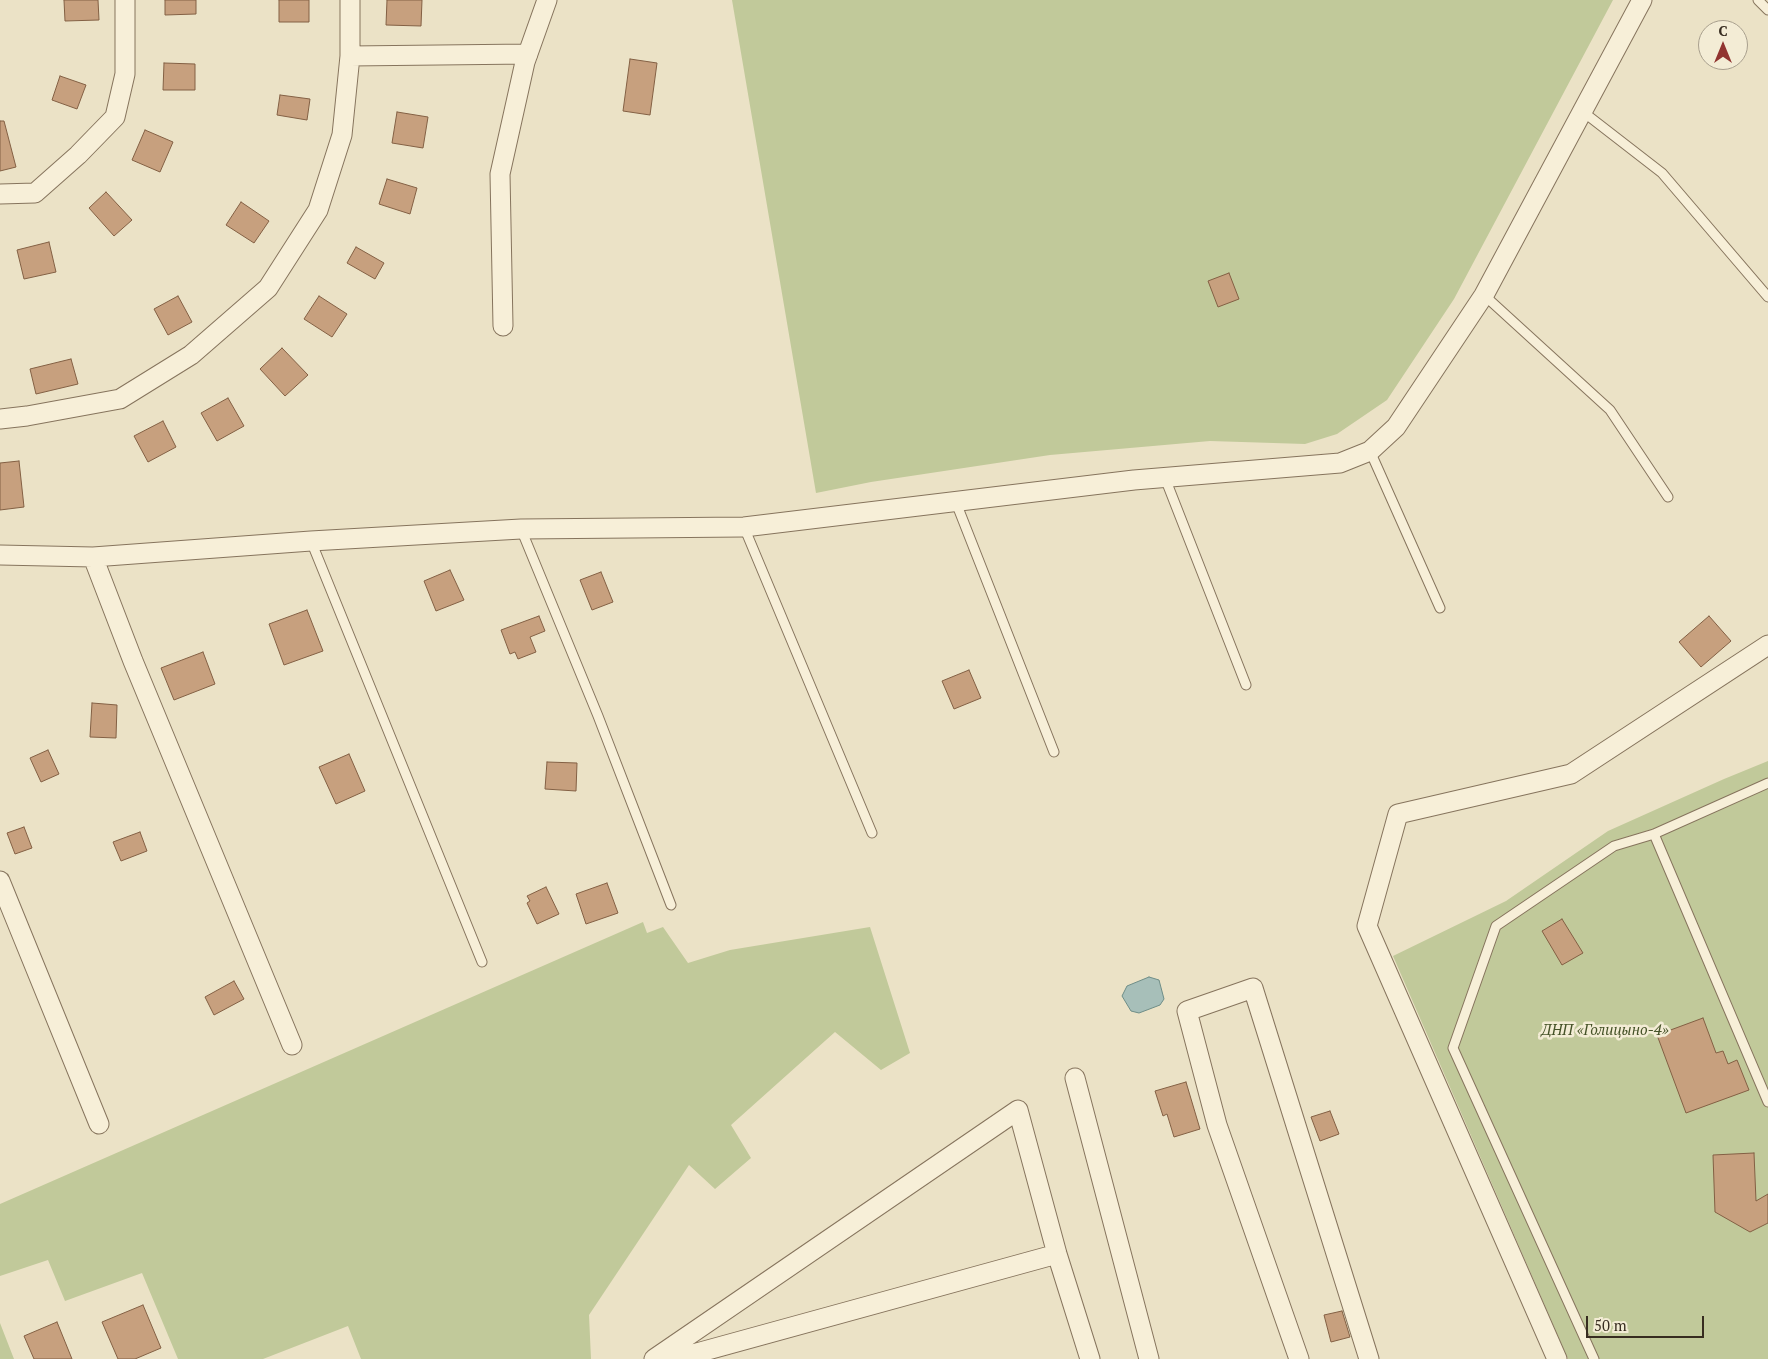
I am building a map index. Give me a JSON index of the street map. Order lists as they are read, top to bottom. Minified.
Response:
{"parks":["ДНП «Голицыно-4»"],"scale_bar":"50 m","north":"top"}
